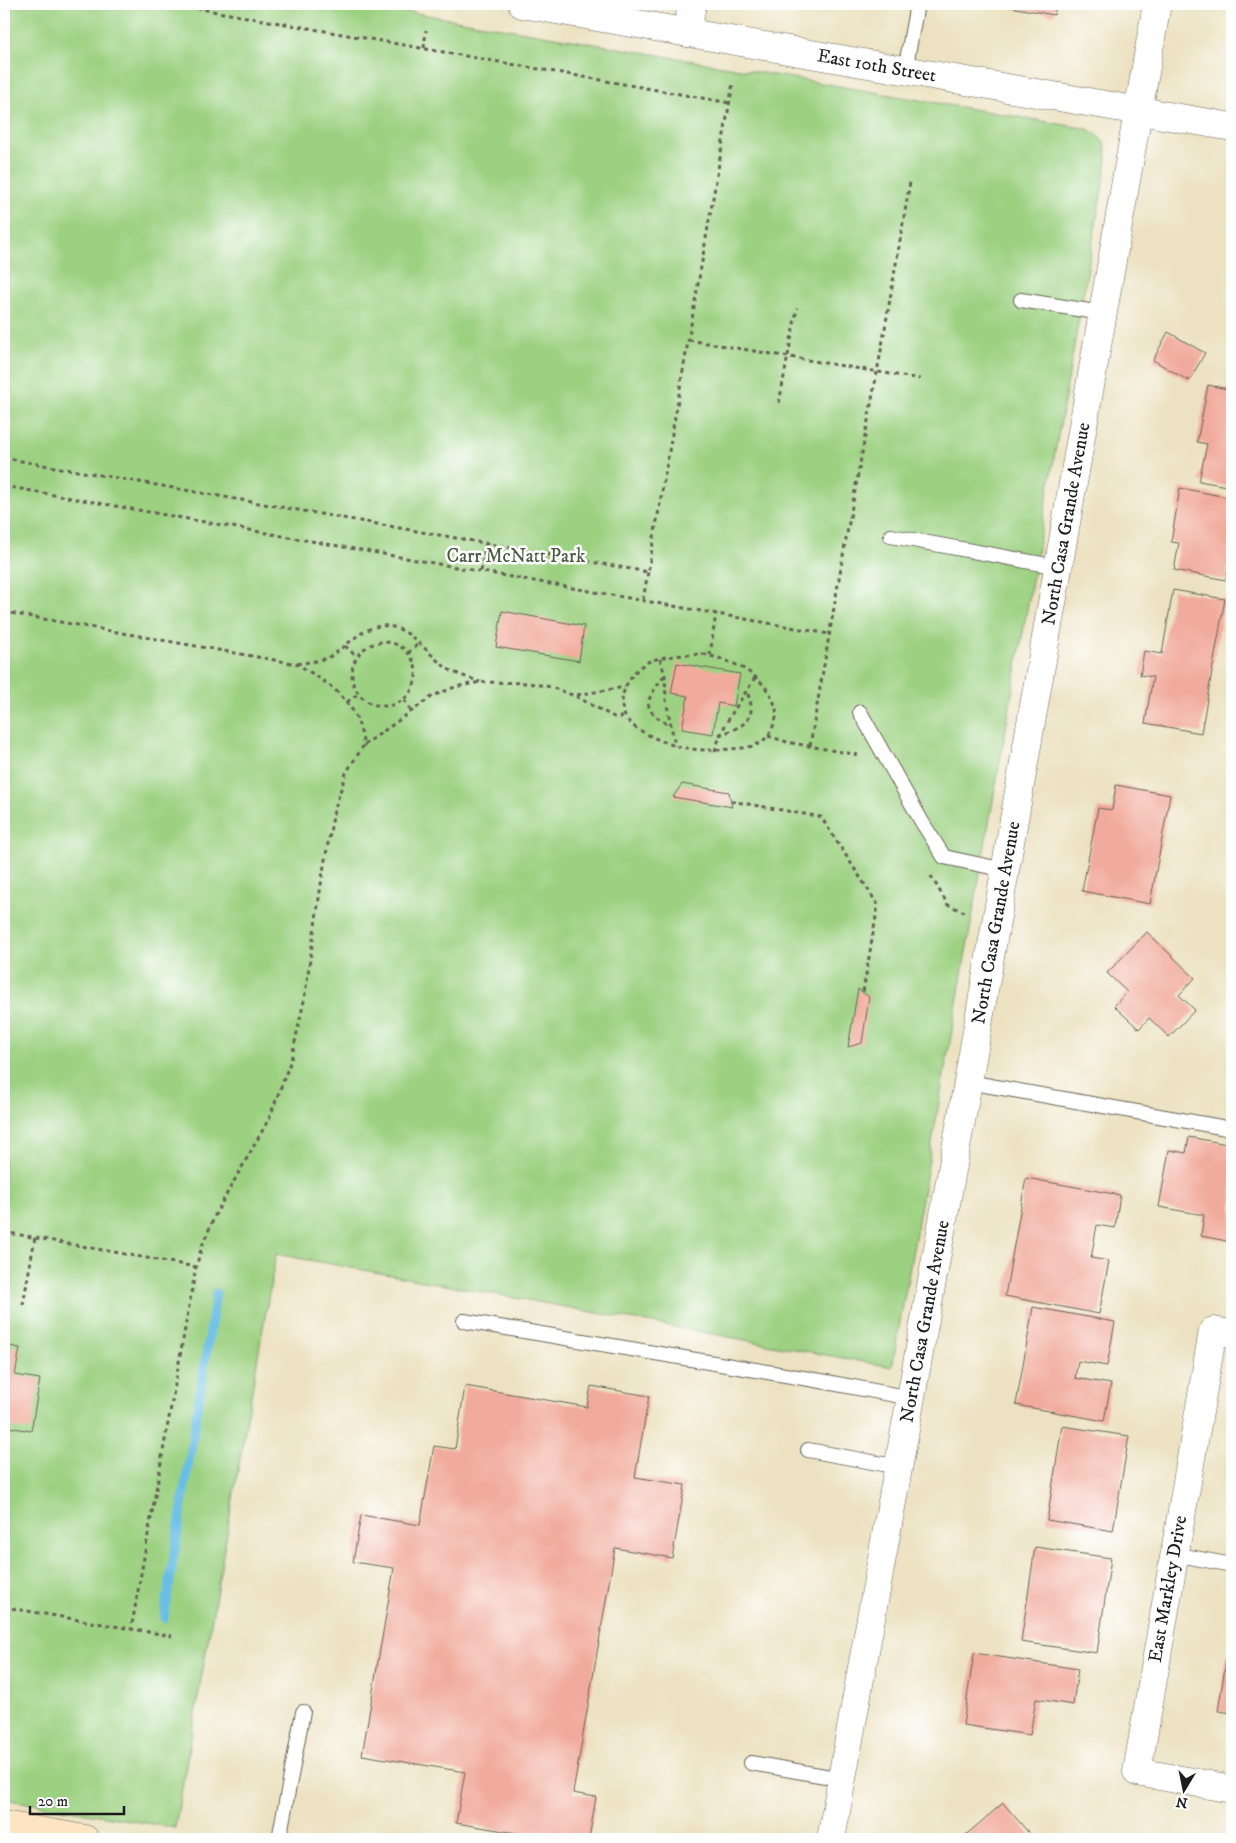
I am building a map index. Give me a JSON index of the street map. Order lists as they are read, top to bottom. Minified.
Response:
{"streets":{"street":["East 10th Street","North Casa Grande Avenue","East Markley Drive"]},"crossings":[["East 10th Street","North Casa Grande Avenue"]],"parks":["Carr McNatt Park"],"scale_bar":"20 m","north":"bottom"}
